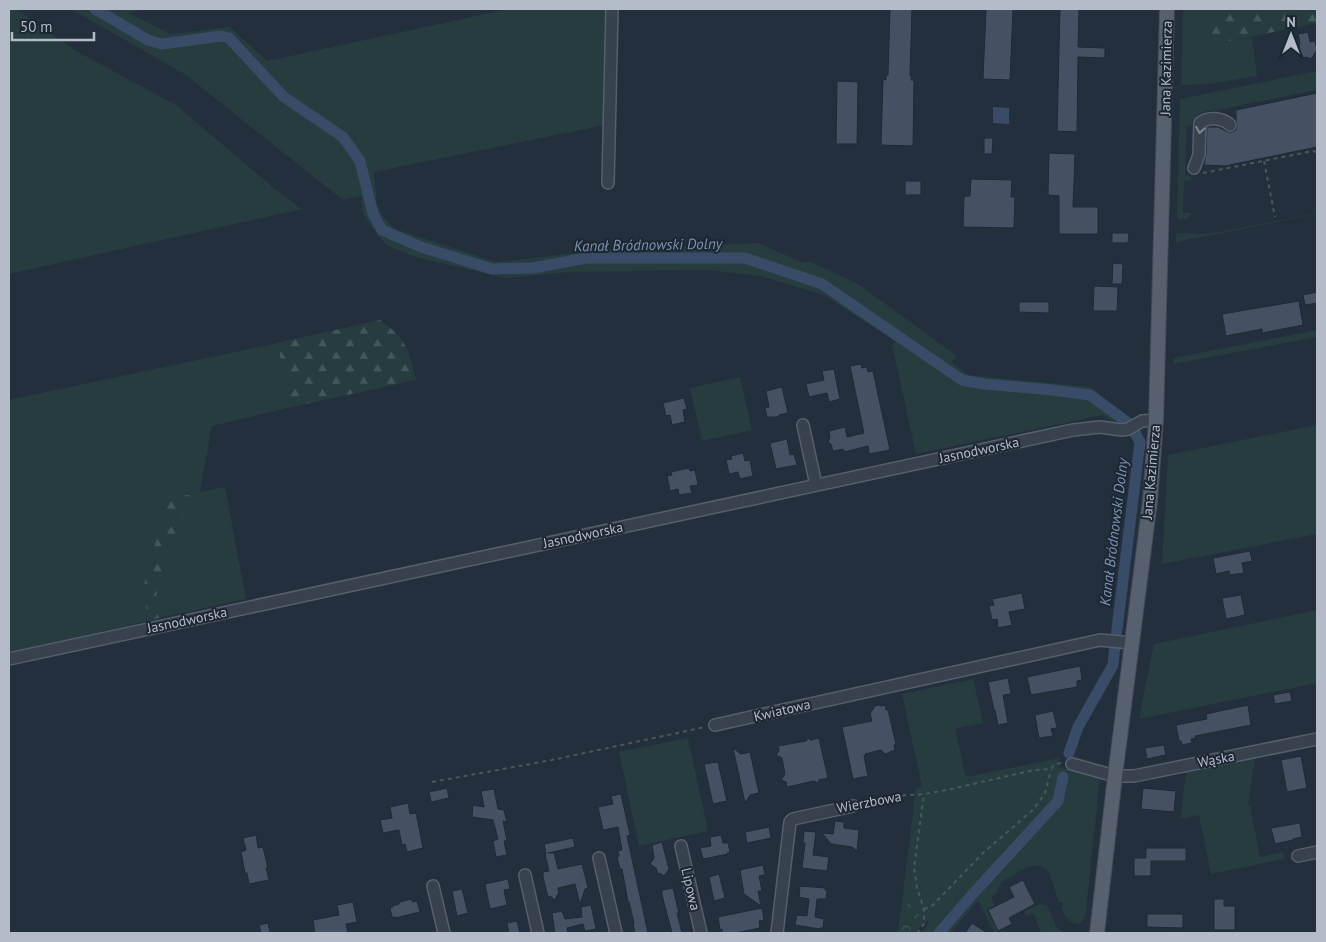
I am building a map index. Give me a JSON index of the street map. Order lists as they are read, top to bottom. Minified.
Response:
{"streets":{"main road":["Jana Kazimierza"],"street":["Jasnodworska","Kwiatowa","Wąska","Wierzbowa","Lipowa"]},"crossings":[["Jana Kazimierza","Jasnodworska"],["Jana Kazimierza","Kwiatowa"],["Jana Kazimierza","Wąska"]],"water":["Kanał Bródnowski Dolny"],"scale_bar":"50 m","north":"top"}
